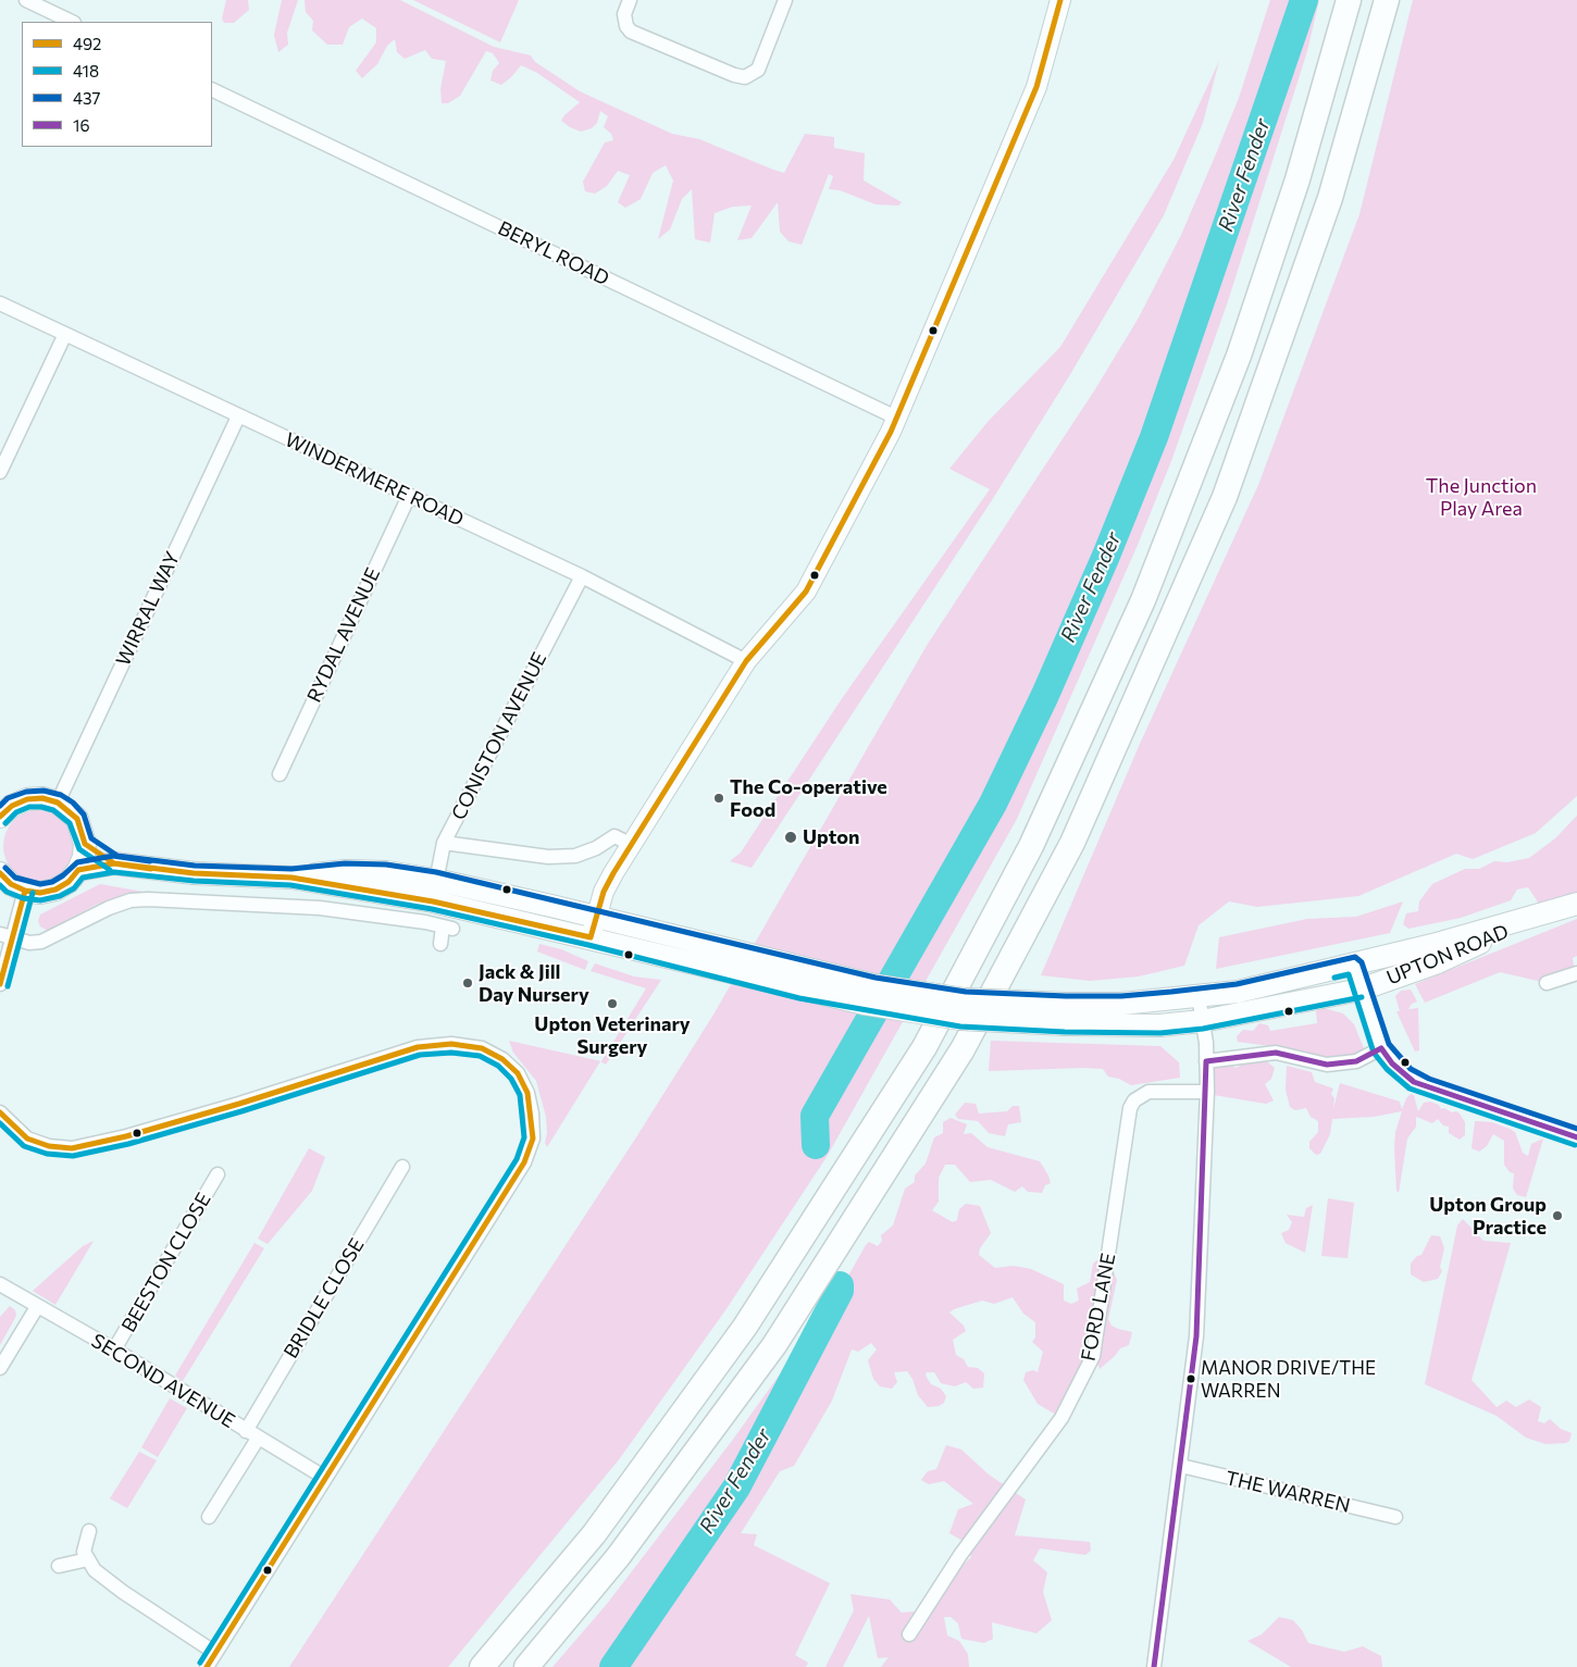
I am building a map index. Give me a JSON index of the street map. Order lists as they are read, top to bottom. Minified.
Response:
{"streets":{"main road":["UPTON ROAD"],"street":["BERYL ROAD","WINDERMERE ROAD","WIRRAL WAY","RYDAL AVENUE","CONISTON AVENUE","BEESTON CLOSE","BRIDLE CLOSE","FORD LANE","SECOND AVENUE","THE WARREN"]},"crossings":[["WINDERMERE ROAD","WIRRAL WAY"],["WINDERMERE ROAD","RYDAL AVENUE"],["WINDERMERE ROAD","CONISTON AVENUE"],["CONISTON AVENUE","UPTON ROAD"],["BEESTON CLOSE","SECOND AVENUE"],["BRIDLE CLOSE","SECOND AVENUE"]],"water":["River Fender"],"parks":["The Junction Play Area"],"places":["The Co-operative Food","Upton","Jack & Jill Day Nursery","Upton Veterinary Surgery","Upton Group Practice","MANOR DRIVE/THE WARREN"],"lines":["transit line 492","transit line 437","transit line 418","transit line 16"],"legend":["492","418","437","16"]}
